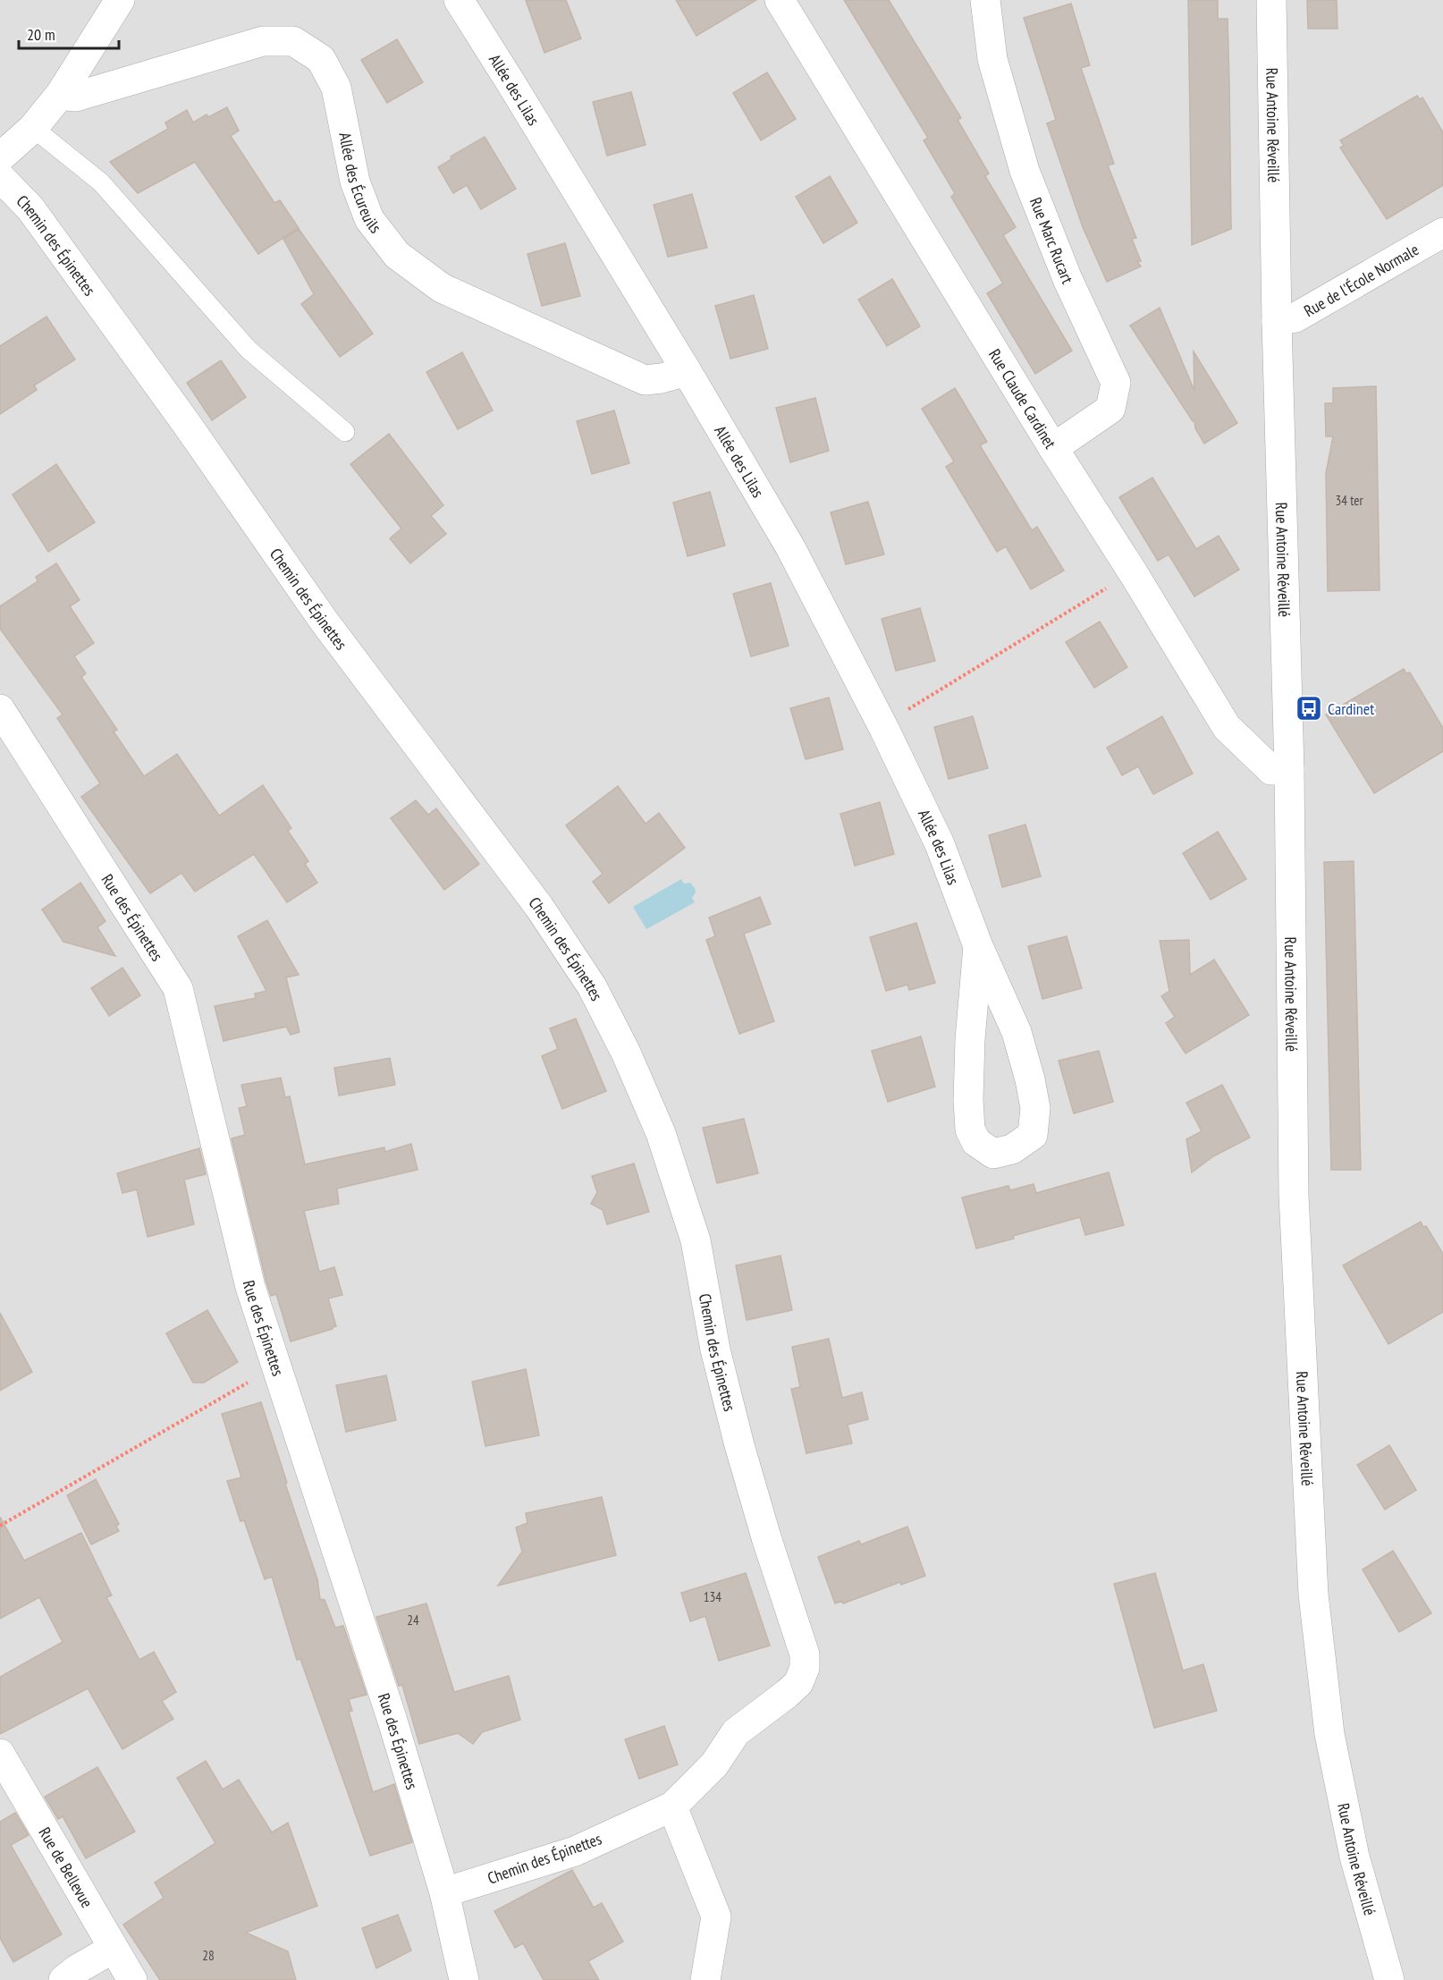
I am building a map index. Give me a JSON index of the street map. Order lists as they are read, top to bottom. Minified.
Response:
{"streets":{"street":["Allée des Lilas","Rue Antoine Réveillé","Allée des Écureuils","Rue Marc Rucart","Chemin des Épinettes","Rue de l'École Normale","Rue Claude Cardinet","Rue des Épinettes","Rue de Bellevue"]},"crossings":[["Allée des Lilas","Allée des Écureuils"],["Rue Antoine Réveillé","Rue de l'École Normale"],["Rue Antoine Réveillé","Rue Claude Cardinet"],["Rue Marc Rucart","Rue Claude Cardinet"],["Chemin des Épinettes","Rue des Épinettes"]],"places":{"bus stop":["Cardinet"]},"house_numbers":["34 ter","134","24","28"],"scale_bar":"20 m"}
